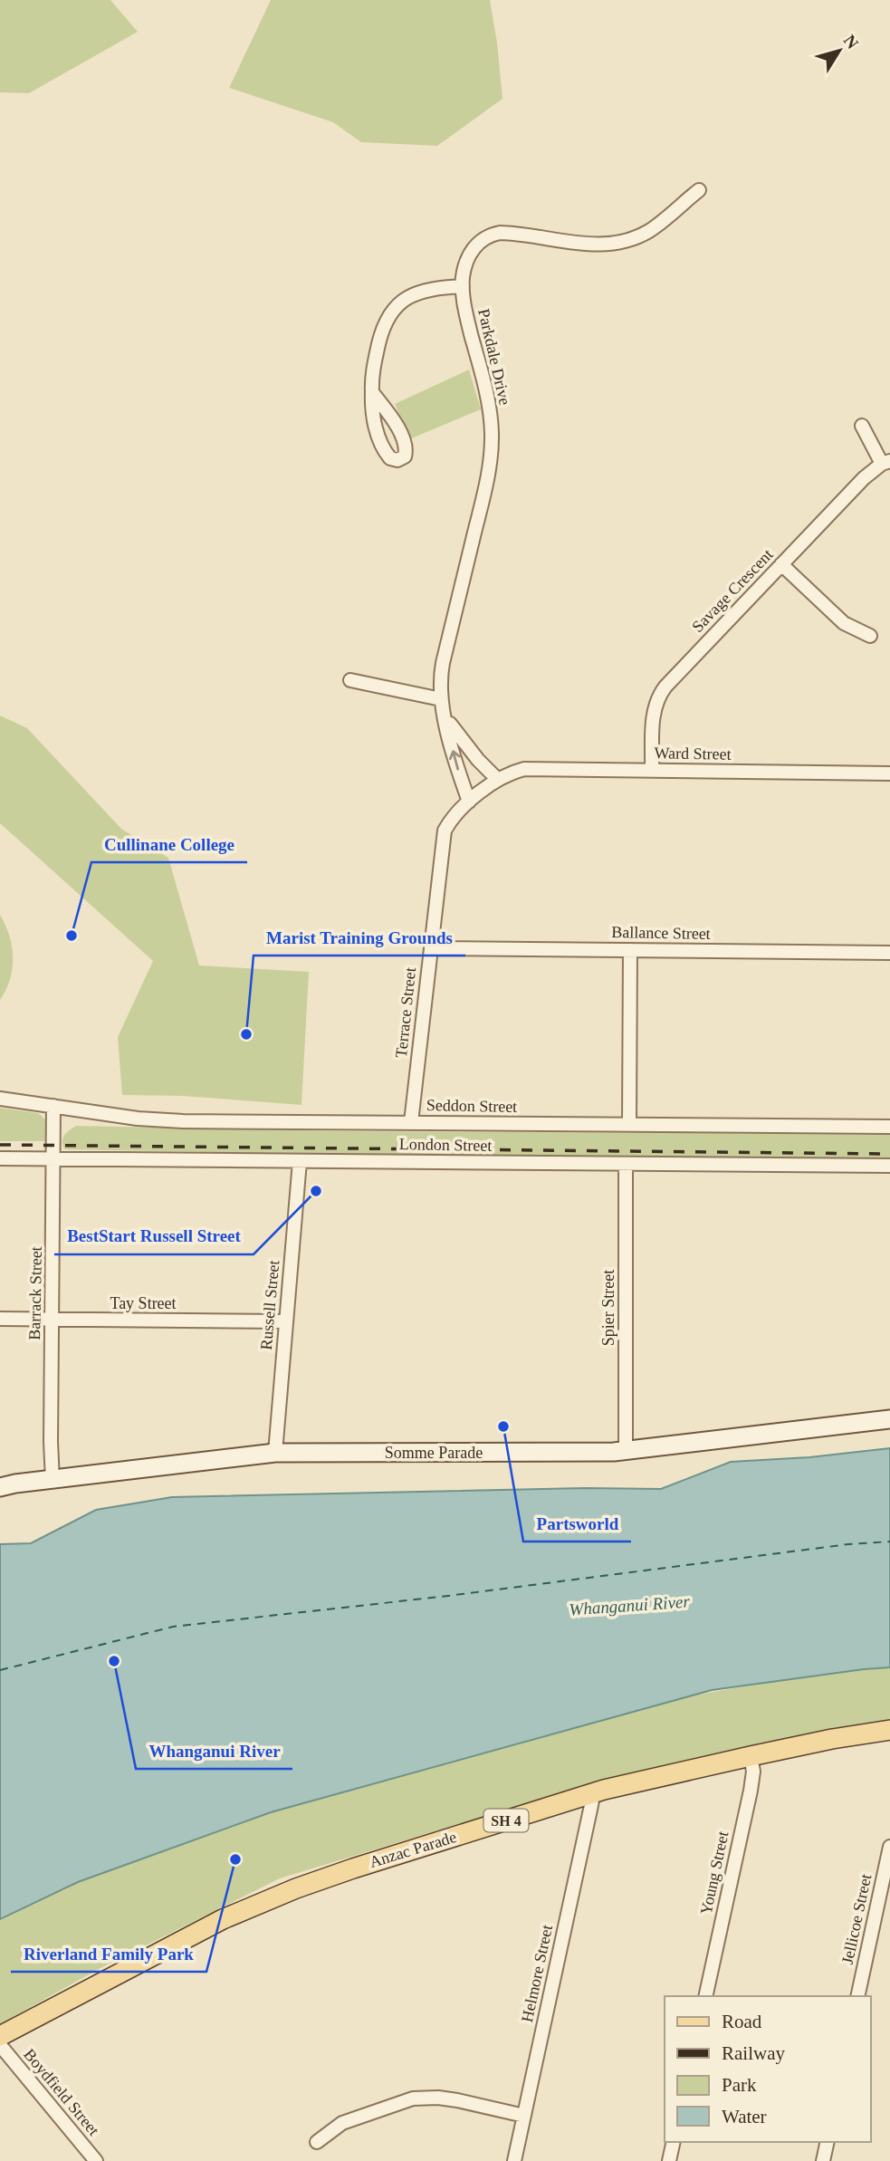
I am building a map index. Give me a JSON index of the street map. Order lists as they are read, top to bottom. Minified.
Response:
{"streets":{"main road":["Somme Parade","SH 4","Anzac Parade"],"street":["Parkdale Drive","Savage Crescent","Ward Street","Ballance Street","Terrace Street","Seddon Street","London Street","Barrack Street","Tay Street","Russell Street","Spier Street","Young Street","Jellicoe Street","Helmore Street","Boydfield Street"]},"crossings":[["Parkdale Drive","Ward Street"],["Parkdale Drive","Terrace Street"],["Savage Crescent","Ward Street"],["Ward Street","Terrace Street"],["Ballance Street","Terrace Street"],["Terrace Street","Seddon Street"],["Seddon Street","Barrack Street"],["London Street","Barrack Street"],["London Street","Russell Street"],["London Street","Spier Street"],["Barrack Street","Tay Street"],["Barrack Street","Somme Parade"],["Tay Street","Russell Street"],["Russell Street","Somme Parade"],["Spier Street","Somme Parade"],["Anzac Parade","Young Street"],["Anzac Parade","Helmore Street"]],"water":["Whanganui River"],"places":["Cullinane College","Marist Training Grounds","BestStart Russell Street","Partsworld","Whanganui River","Riverland Family Park"],"legend":["Road","Railway","Park","Water"],"north":"top right"}
